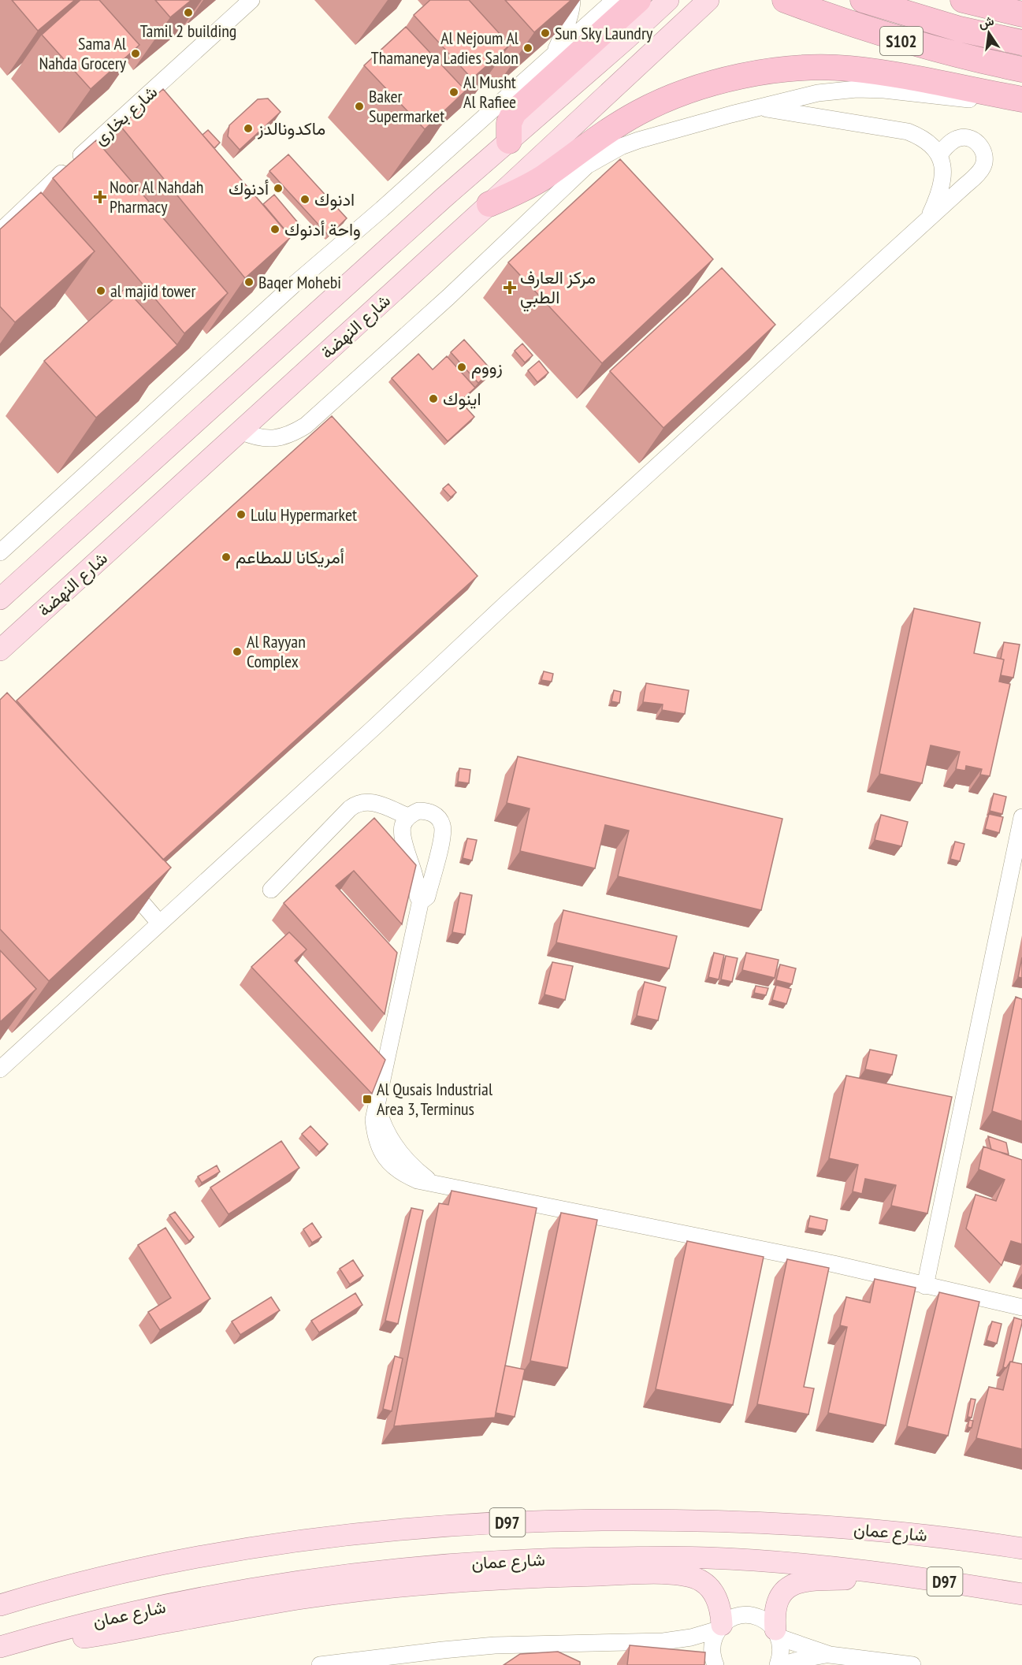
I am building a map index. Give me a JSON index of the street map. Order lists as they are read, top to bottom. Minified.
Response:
{"streets":{"highway":["S102"],"main road":["شارع النهضة","D97","شارع عمان"],"street":["شارع بخارى"]},"places":{"other":["Tamil 2 building","Sun Sky Laundry","Al Nejoum Al Thamaneya Ladies Salon","Sama Al Nahda Grocery","Al Musht Al Rafiee","Baker Supermarket","ماكدونالدز","أدنوك","ادنوك","واحة أدنوك","Baqer Mohebi","al majid tower","زووم","اينوك","Lulu Hypermarket","أمريكانا للمطاعم","Al Rayyan Complex"],"health":["Noor Al Nahdah Pharmacy","مركز العارف الطبي"],"transit":["Al Qusais Industrial Area 3, Terminus"]},"north":"top"}
